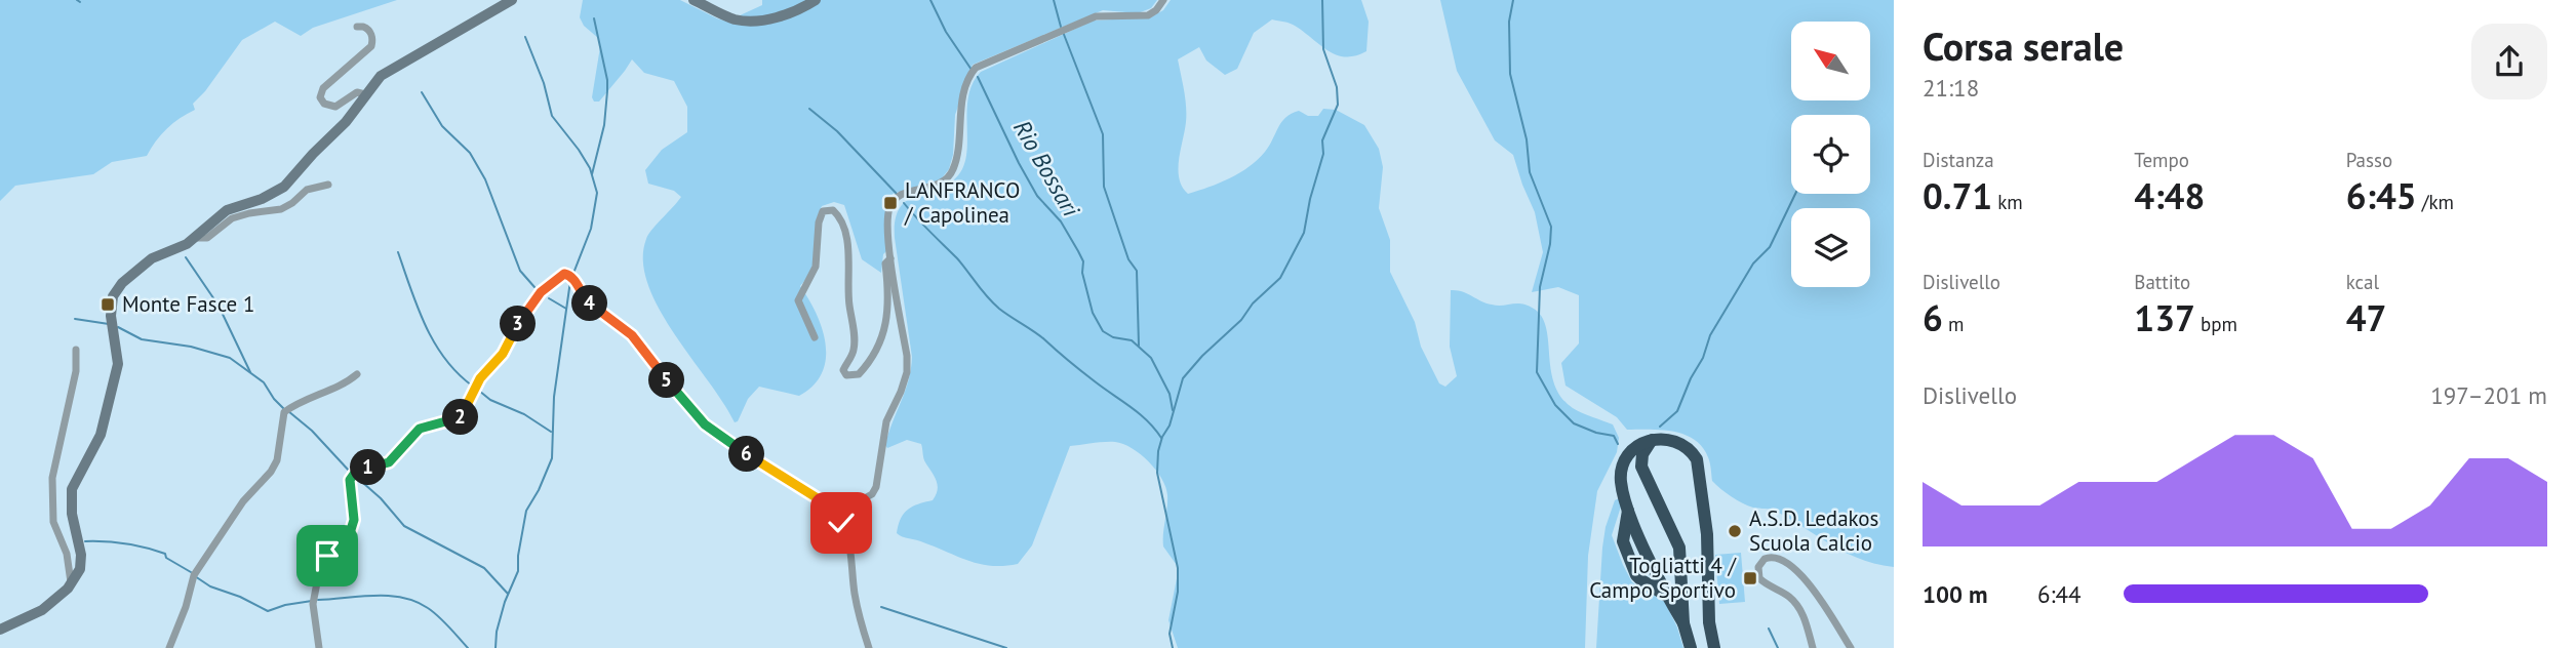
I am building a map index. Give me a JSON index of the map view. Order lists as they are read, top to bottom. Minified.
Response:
{"water":["Rio Bossari"],"places":{"transit":["LANFRANCO / Capolinea","Monte Fasce 1","Togliatti 4 / Campo Sportivo"],"other":["A.S.D. Ledakos Scuola Calcio"]},"north":"top left","page":{"heading":["Corsa serale","21:18"],"stats":[["Distanza","0.71 km"],["Tempo","4:48"],["Passo","6:45 /km"],["Dislivello","6 m"],["Battito","137 bpm"],["kcal","47"]],"pins":["4","3","5","2","6","1"],"chart":["Dislivello","197–201 m"],"list":[{"name":"100 m","note":"6:44"}]}}
